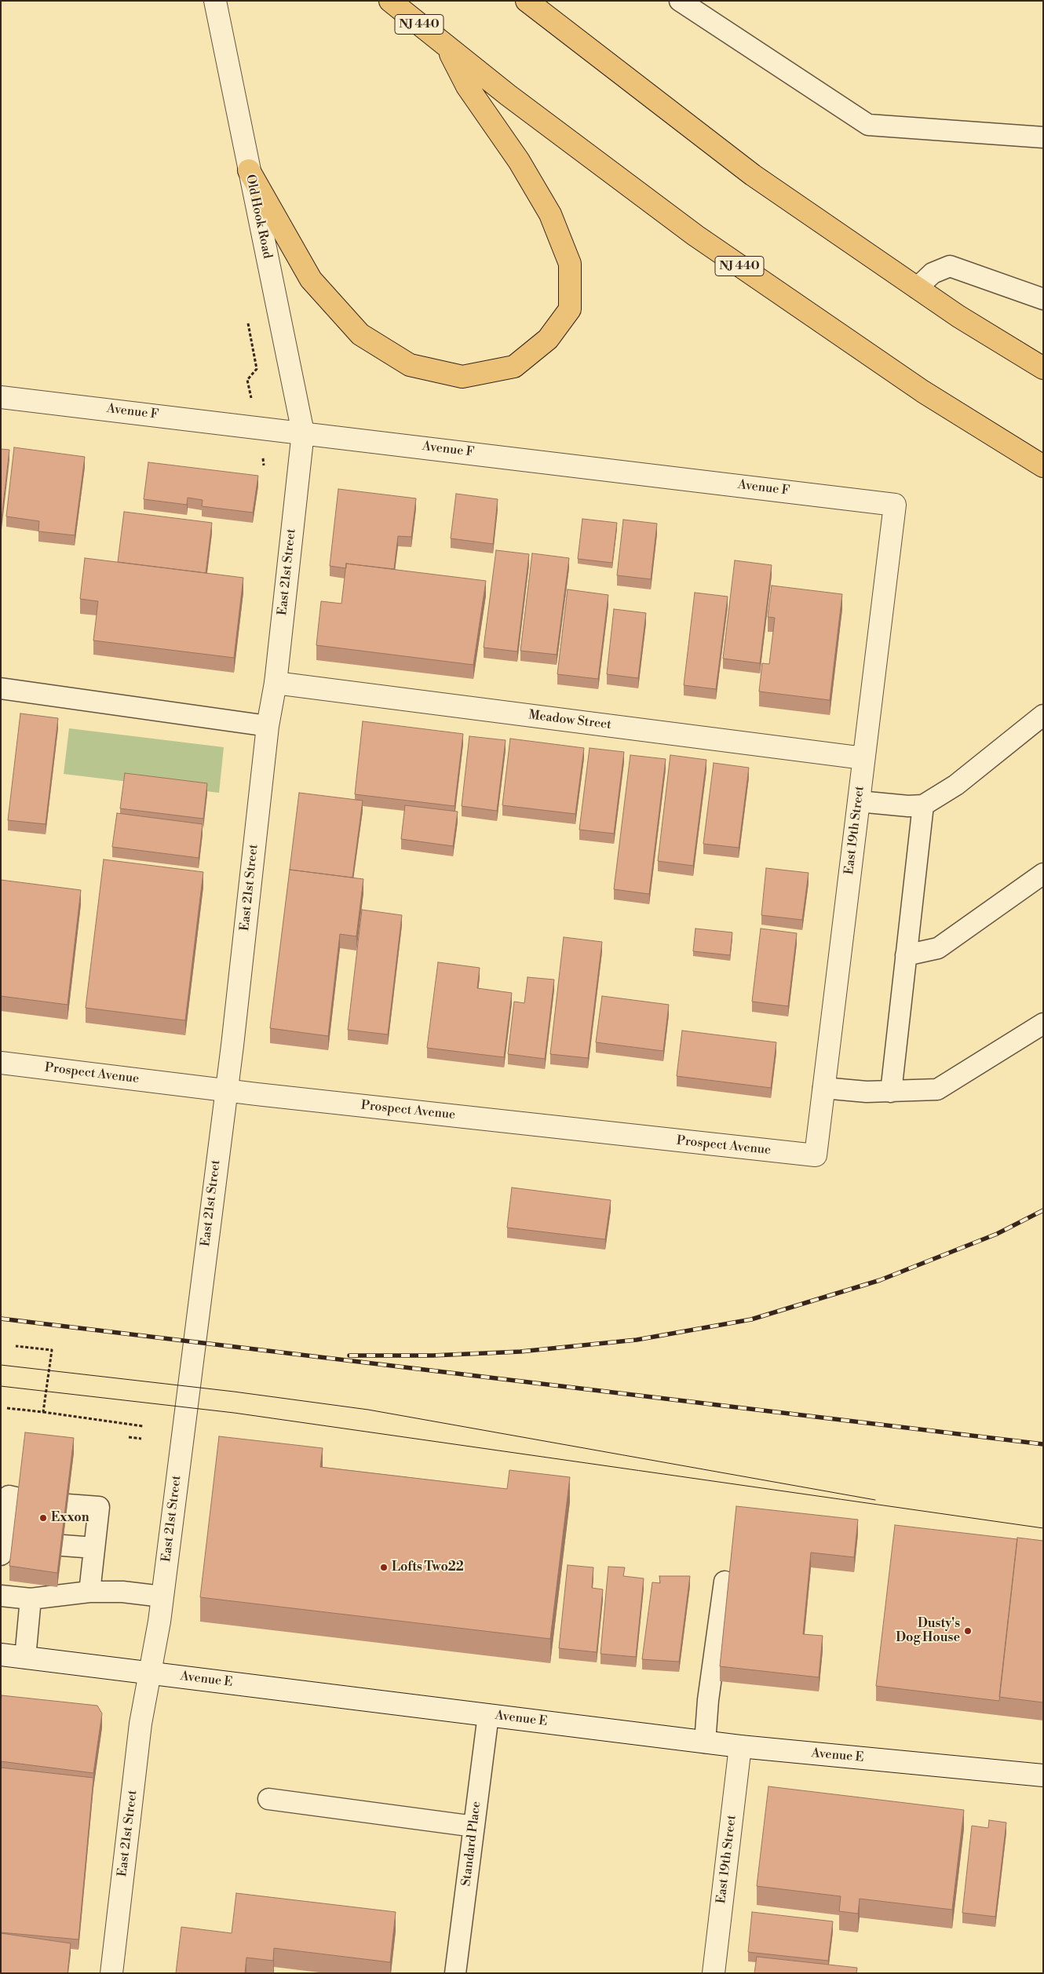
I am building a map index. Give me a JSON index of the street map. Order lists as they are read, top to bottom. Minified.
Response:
{"streets":{"highway":["NJ 440"],"street":["Old Hook Road","Avenue F","East 21st Street","Meadow Street","East 19th Street","Prospect Avenue","Avenue E"],"lane":["Standard Place"]},"crossings":[["Old Hook Road","Avenue F"],["Old Hook Road","East 21st Street"],["Avenue F","East 21st Street"],["Avenue F","East 19th Street"],["East 21st Street","Meadow Street"],["East 21st Street","Prospect Avenue"],["East 21st Street","Avenue E"],["Meadow Street","East 19th Street"],["East 19th Street","Prospect Avenue"],["East 19th Street","Avenue E"],["Avenue E","Standard Place"]],"places":["Exxon","Lofts Two22","Dusty's Dog House"]}
